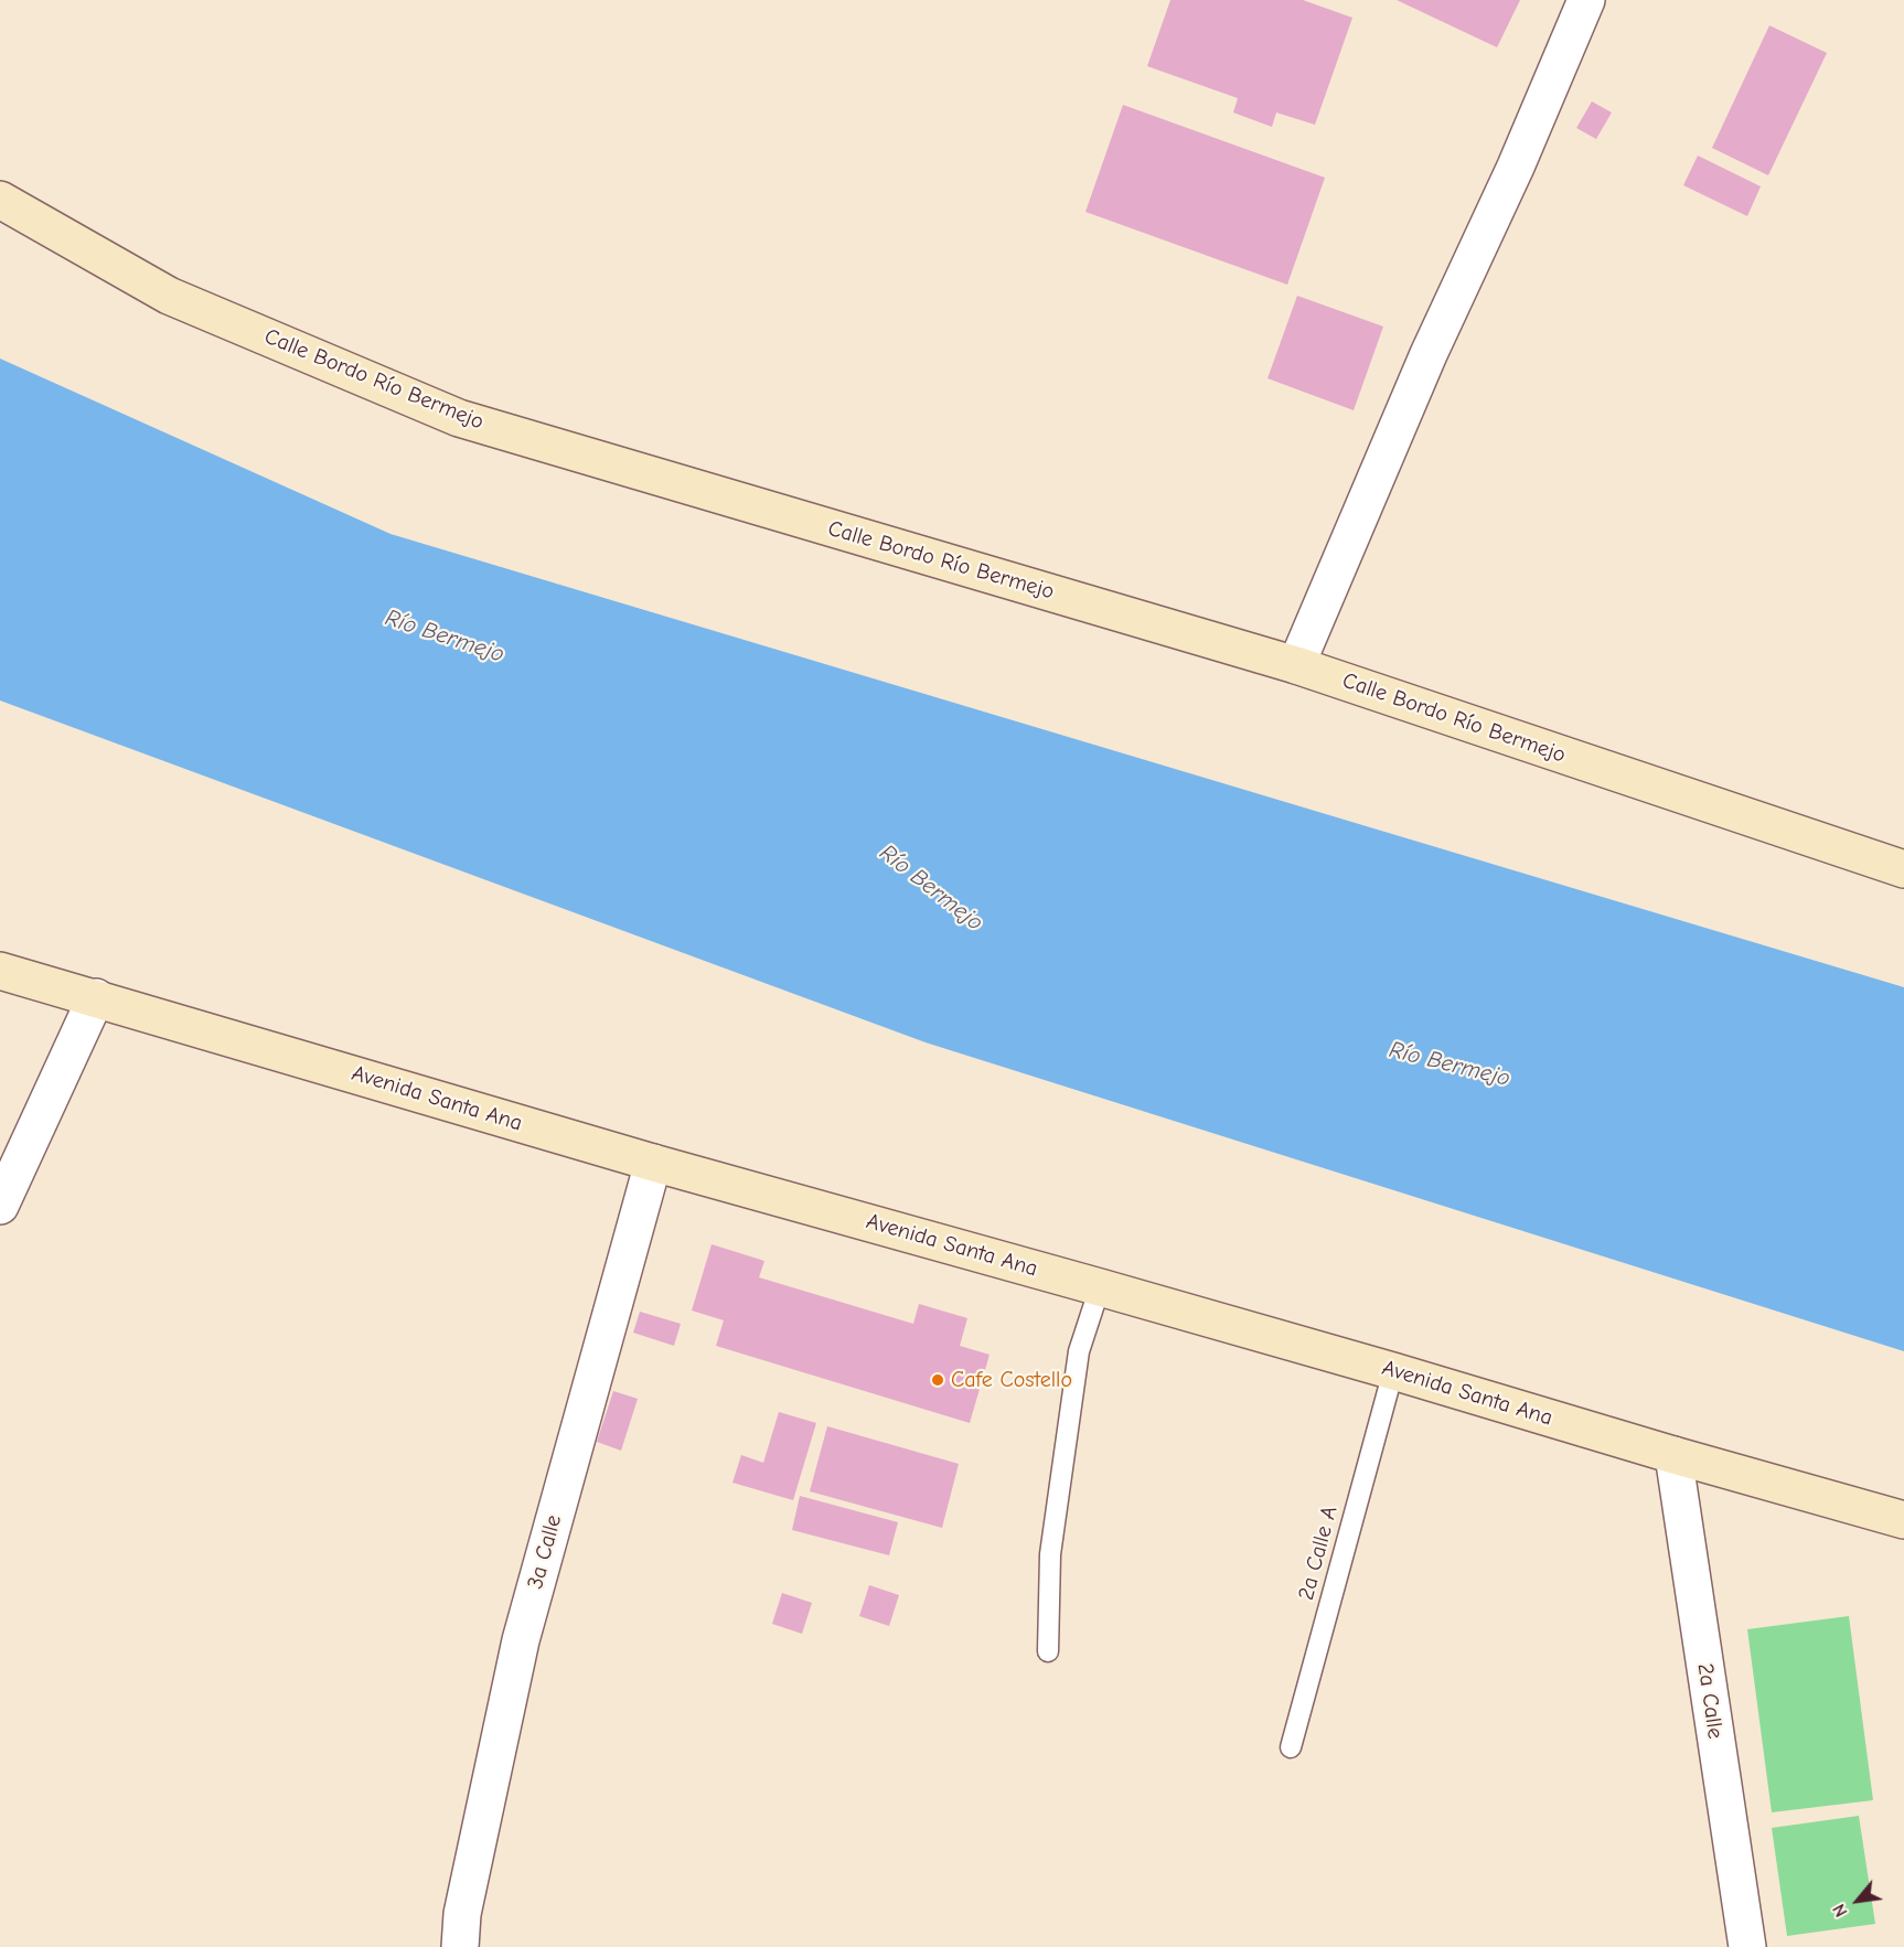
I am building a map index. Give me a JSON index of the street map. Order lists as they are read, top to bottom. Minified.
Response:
{"streets":{"main road":["Calle Bordo Río Bermejo","Avenida Santa Ana"],"street":["3a Calle","2a Calle"],"lane":["2a Calle A"]},"crossings":[["Avenida Santa Ana","3a Calle"],["Avenida Santa Ana","2a Calle A"],["Avenida Santa Ana","2a Calle"]],"water":["Río Bermejo"],"places":["Cafe Costello"],"north":"bottom left"}
